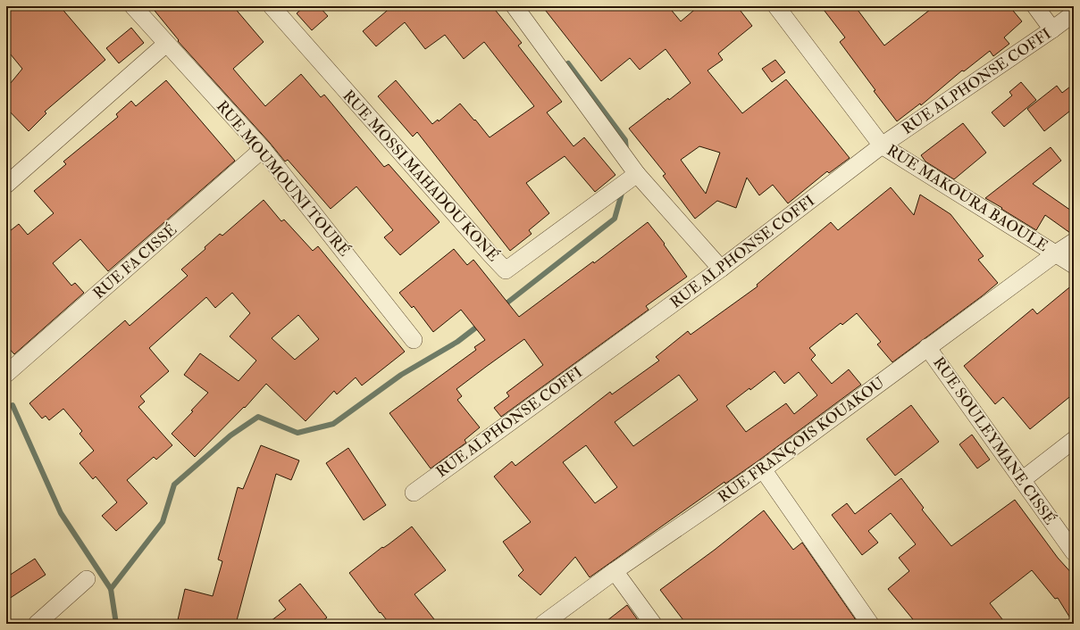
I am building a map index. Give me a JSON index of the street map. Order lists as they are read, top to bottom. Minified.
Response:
{"streets":{"street":["RUE ALPHONSE COFFI","RUE MOSSI MAHADOU KONÉ","RUE MOUMOUNI TOURÉ","RUE MAKOURA BAOULE","RUE FA CISSÉ","RUE FRANÇOIS KOUAKOU","RUE SOULEYMANE CISSÉ"]},"crossings":[["RUE ALPHONSE COFFI","RUE MAKOURA BAOULE"],["RUE MOUMOUNI TOURÉ","RUE FA CISSÉ"],["RUE MAKOURA BAOULE","RUE FRANÇOIS KOUAKOU"],["RUE FRANÇOIS KOUAKOU","RUE SOULEYMANE CISSÉ"]]}
